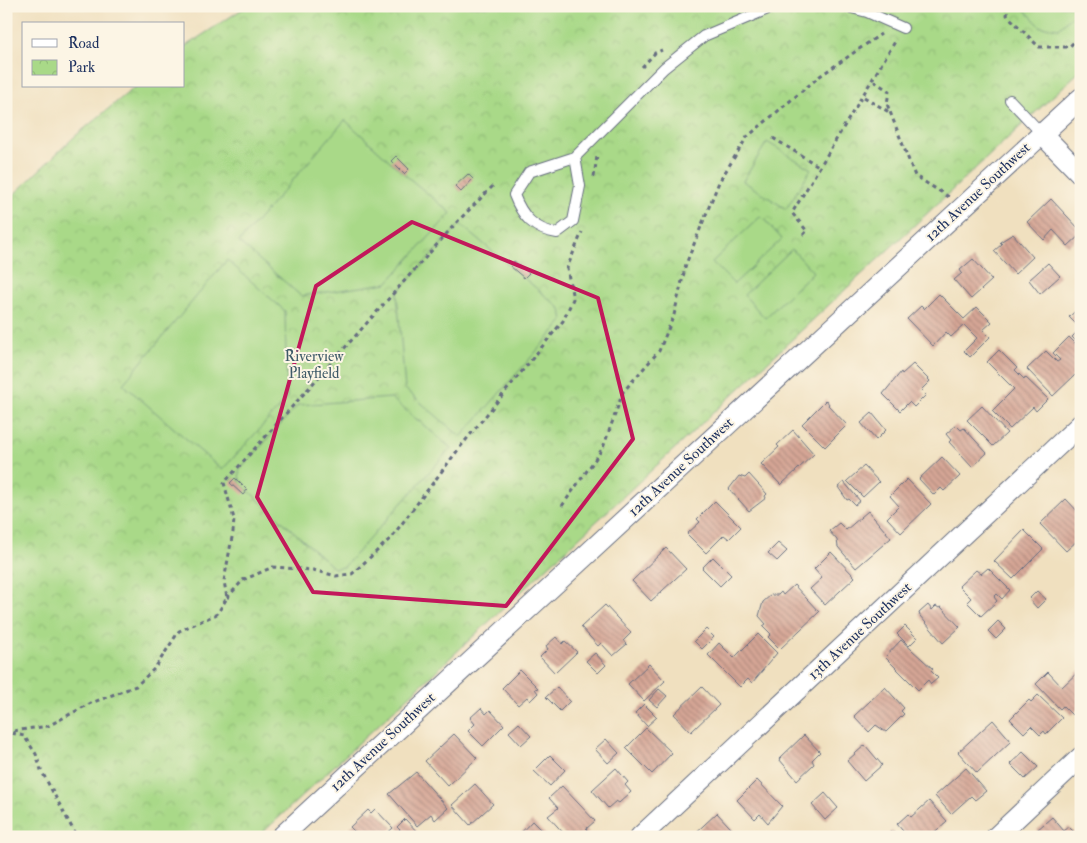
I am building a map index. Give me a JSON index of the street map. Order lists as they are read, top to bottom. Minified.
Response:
{"streets":{"street":["12th Avenue Southwest","13th Avenue Southwest"]},"parks":["Riverview Playfield"],"legend":["Road","Park"]}
